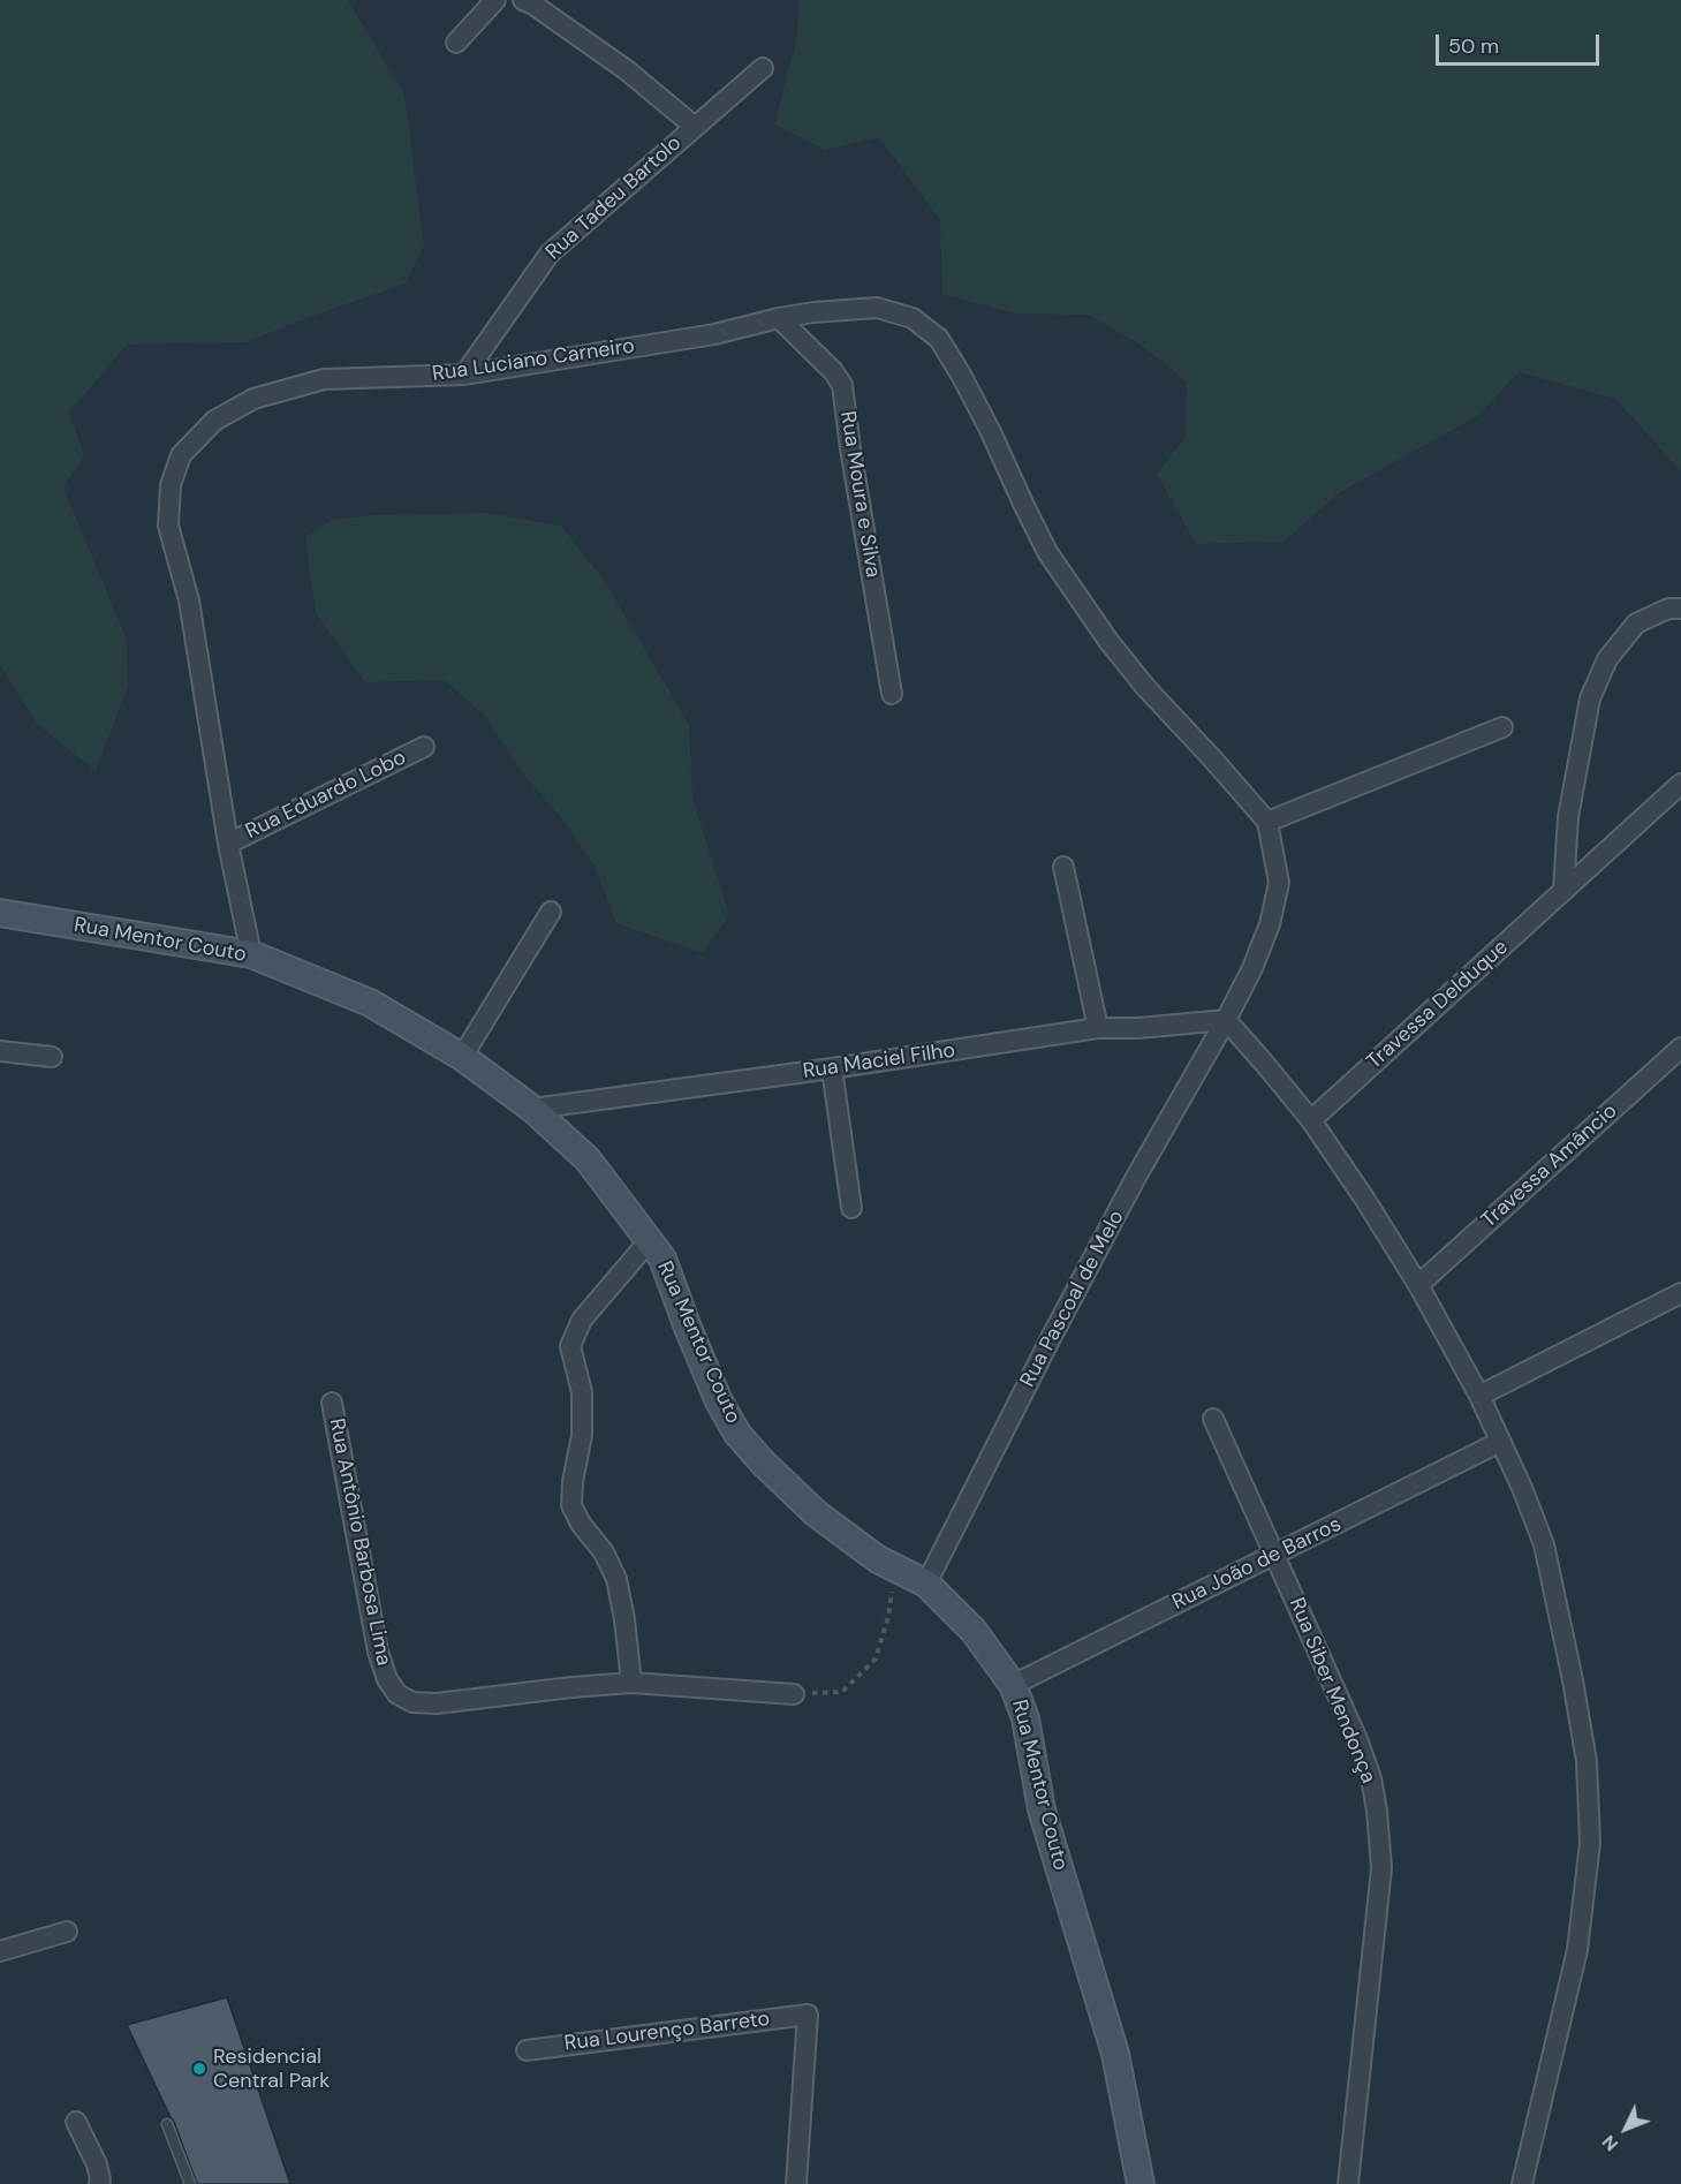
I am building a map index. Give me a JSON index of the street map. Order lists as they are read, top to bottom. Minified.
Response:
{"streets":{"street":["Rua Tadeu Bartolo","Rua Luciano Carneiro","Rua Moura e Silva","Rua Eduardo Lobo","Rua Mentor Couto","Travessa Delduque","Rua Maciel Filho","Travessa Amâncio","Rua Pascoal de Melo","Rua Antônio Barbosa Lima","Rua João de Barros","Rua Siber Mendonça","Rua Lourenço Barreto"]},"crossings":[["Rua Tadeu Bartolo","Rua Luciano Carneiro"],["Rua Luciano Carneiro","Rua Moura e Silva"],["Rua Luciano Carneiro","Rua Eduardo Lobo"],["Rua Luciano Carneiro","Rua Mentor Couto"],["Rua Luciano Carneiro","Rua Pascoal de Melo"],["Rua Mentor Couto","Rua Maciel Filho"],["Rua Mentor Couto","Rua Pascoal de Melo"],["Rua Mentor Couto","Rua João de Barros"],["Rua Maciel Filho","Rua Pascoal de Melo"],["Rua João de Barros","Rua Siber Mendonça"]],"places":["Residencial Central Park"],"scale_bar":"50 m","north":"bottom left"}
